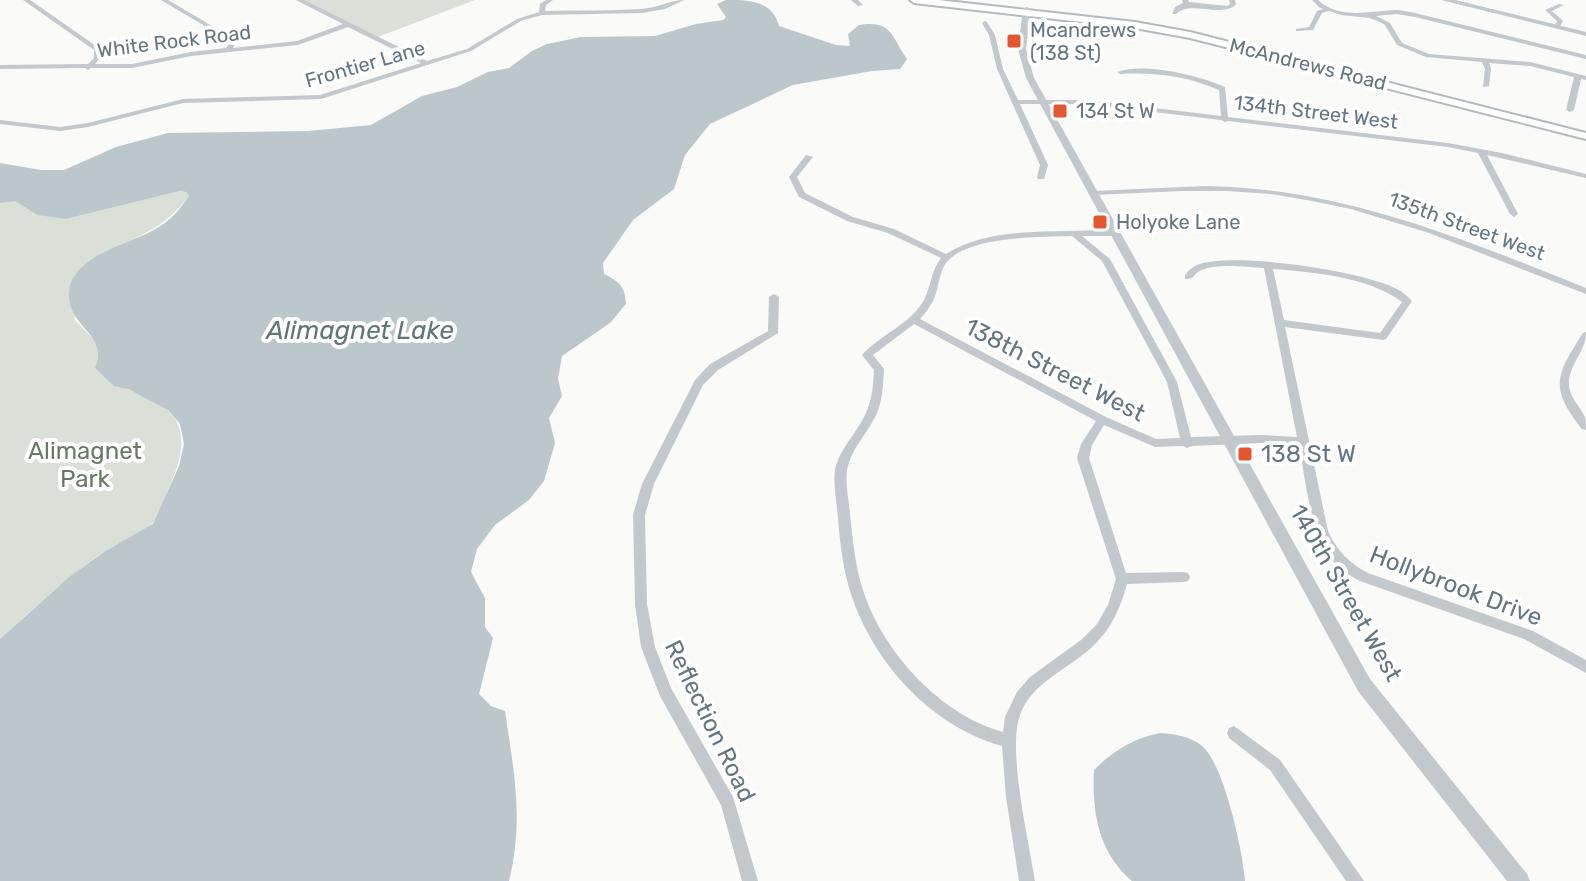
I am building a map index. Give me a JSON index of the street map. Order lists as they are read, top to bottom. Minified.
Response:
{"streets":{"main road":["McAndrews Road"],"street":["White Rock Road","Frontier Lane","134th Street West","135th Street West","138th Street West","Hollybrook Drive","140th Street West","Reflection Road"]},"crossings":[["McAndrews Road","140th Street West"],["134th Street West","140th Street West"],["135th Street West","140th Street West"],["138th Street West","Hollybrook Drive"],["138th Street West","140th Street West"]],"water":["Alimagnet Lake"],"parks":["Alimagnet Park"],"places":{"transit":["Mcandrews (138 St)","134 St W","Holyoke Lane","138 St W"]}}
